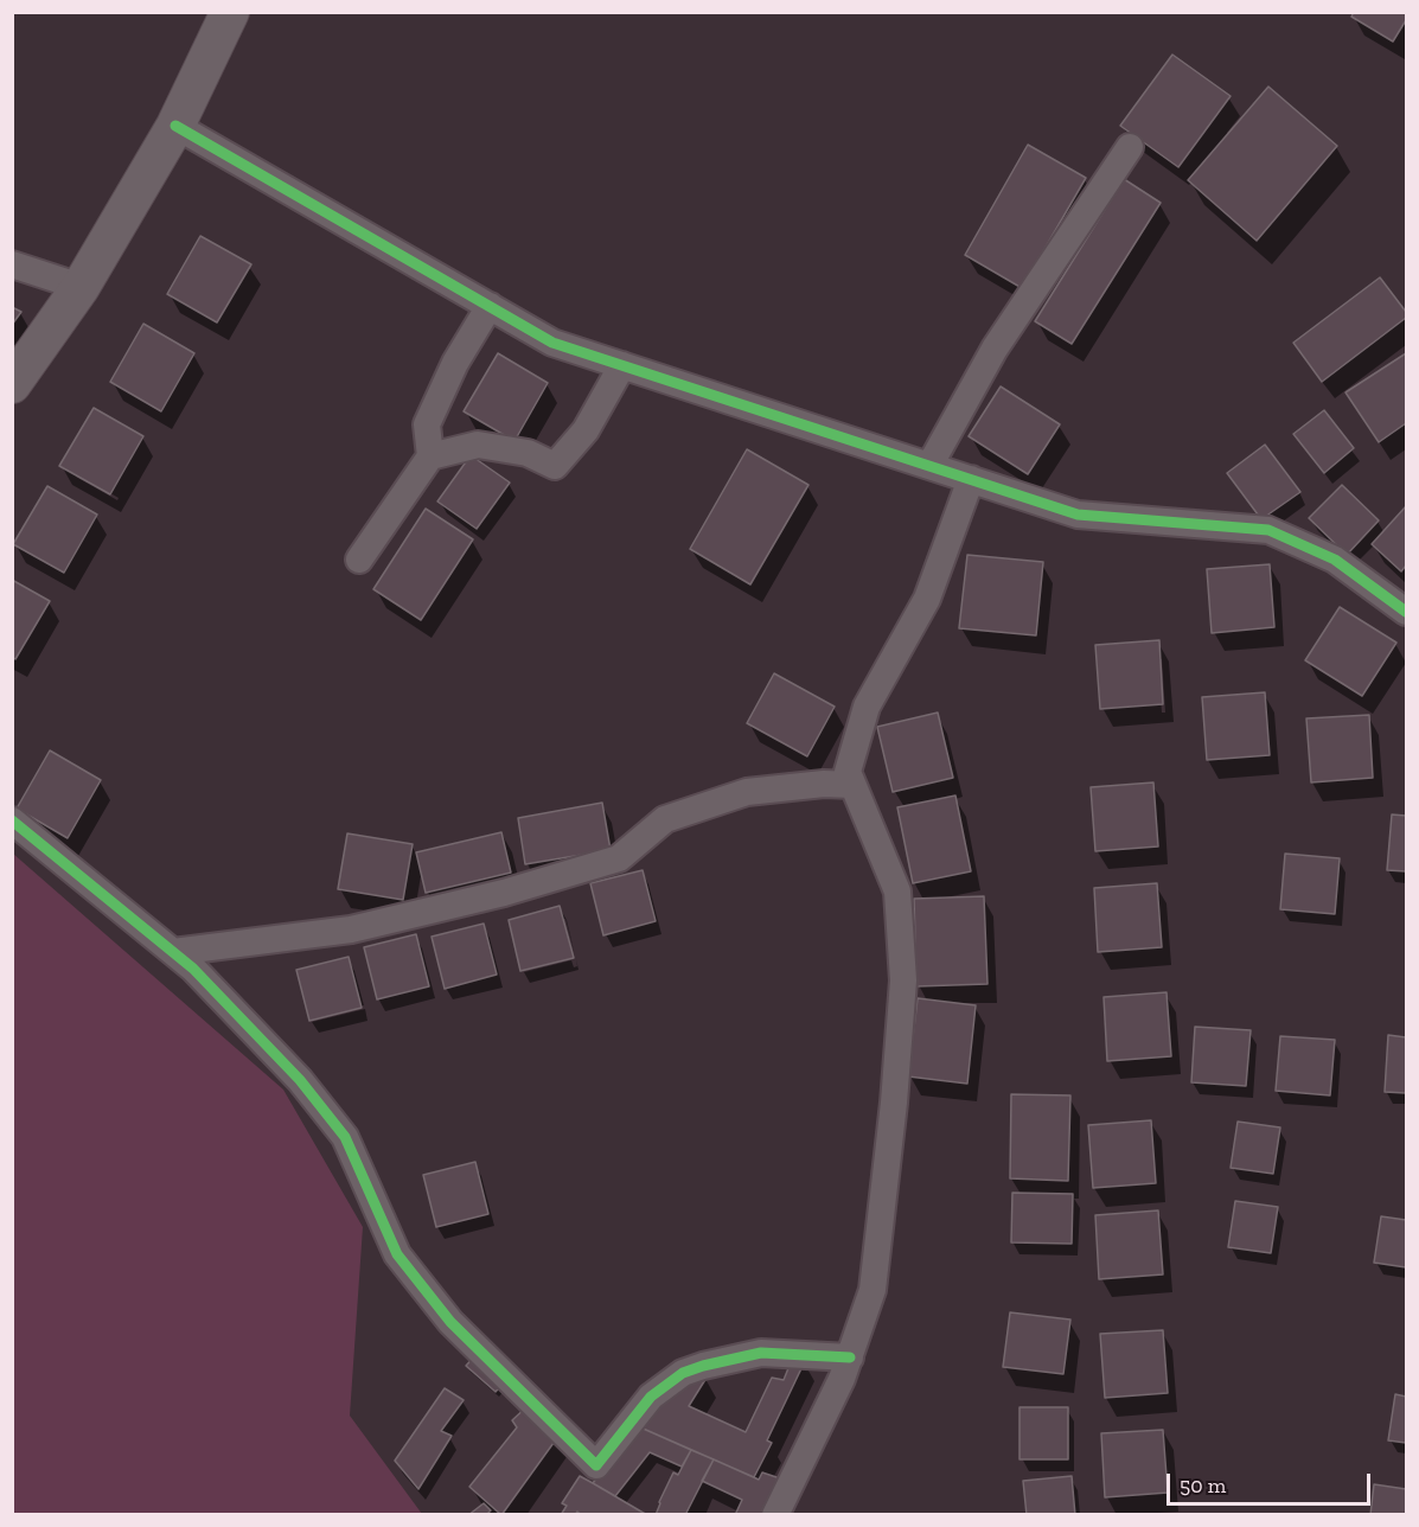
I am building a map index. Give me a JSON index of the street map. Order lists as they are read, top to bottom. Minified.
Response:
{"scale_bar":"50 m"}
